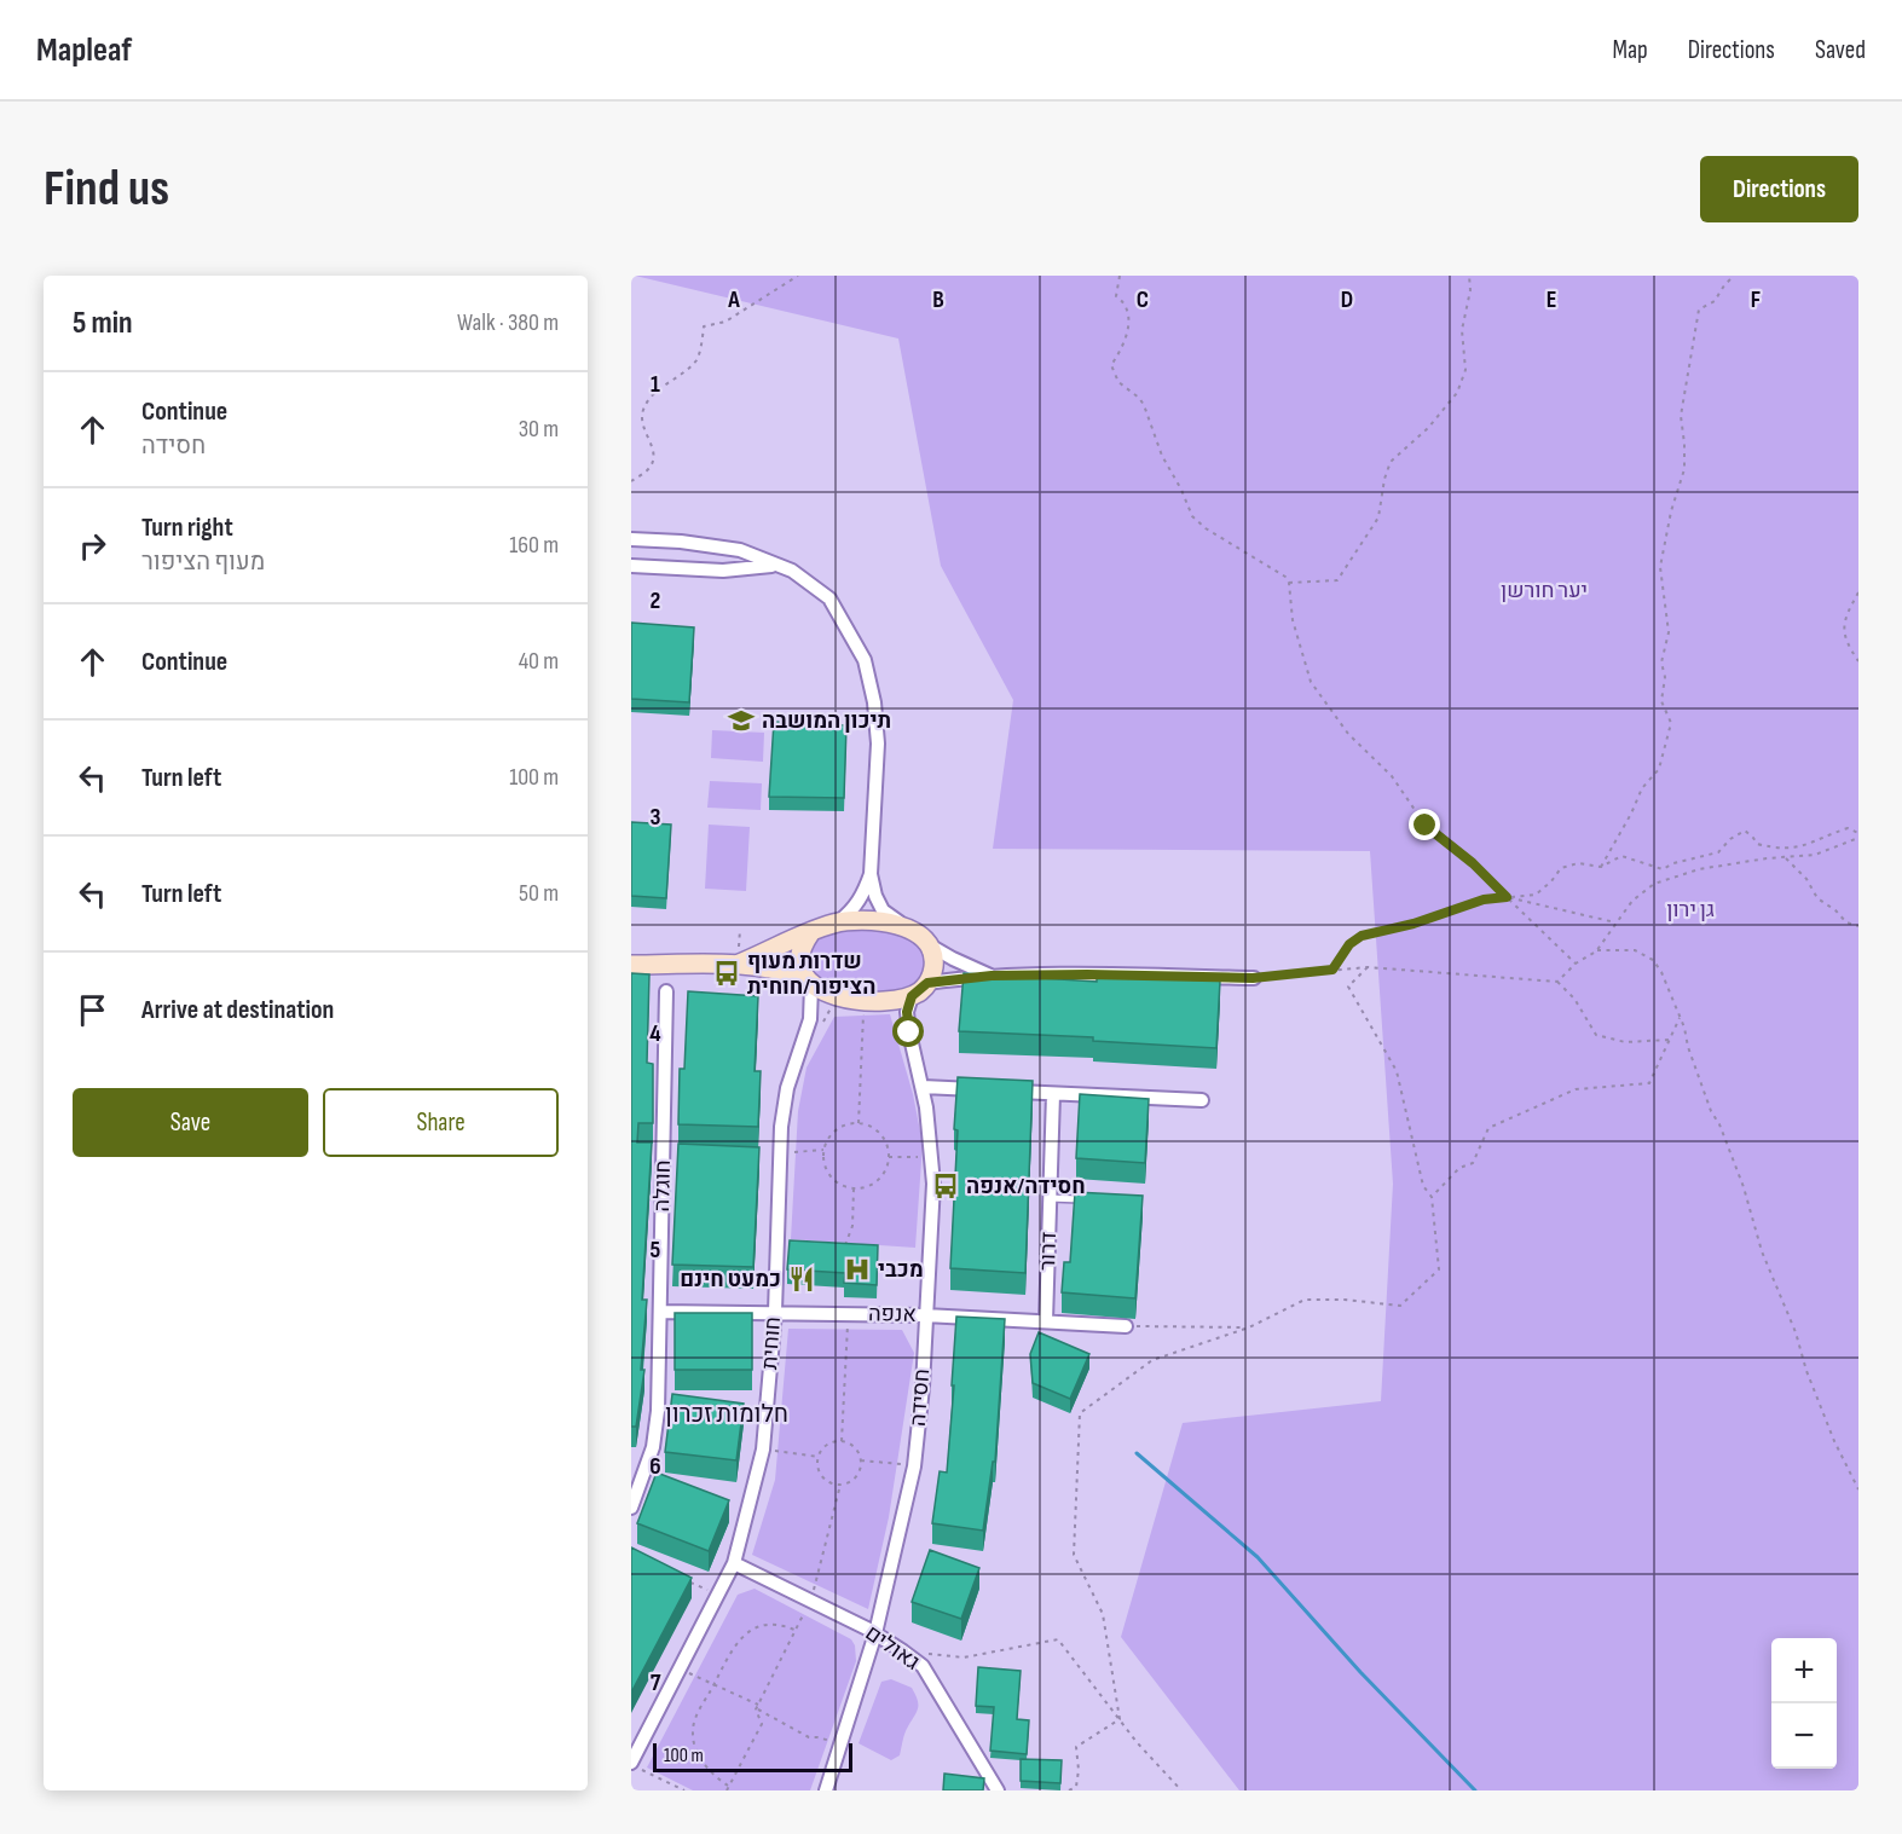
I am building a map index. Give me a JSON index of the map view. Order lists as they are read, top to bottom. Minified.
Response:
{"streets":{"street":["חוגלה","דרור","אנפה","חוחית","חסידה","גאולים"]},"crossings":[["חוגלה","אנפה"],["דרור","אנפה"],["אנפה","חוחית"],["אנפה","חסידה"],["חוחית","חסידה"],["חוחית","גאולים"],["חסידה","גאולים"]],"districts":["חלומות זכרון"],"parks":["יער חורשן","גן ירון"],"places":{"school or university":["תיכון המושבה"],"bus stop":["שדרות מעוף הציפור/חוחית","חסידה/אנפה"],"hospital":["מכבי"],"restaurant":["כמעט חינם"]},"scale_bar":"100 m","page":{"header":"Mapleaf","nav":["Map","Directions","Saved"],"buttons":["Directions",["Save","Share"]],"title":"Find us","heading":["5 min","Walk · 380 m"],"list":[["Continue","חסידה","30 m"],["Turn right","מעוף הציפור","160 m"],["Continue","40 m"],["Turn left","100 m"],["Turn left","50 m"],"Arrive at destination"],"map_buttons":["+","−"],"scale":"100 m"},"grid":{"columns":["A","B","C","D","E","F"],"rows":["1","2","3","4","5","6","7"]}}
